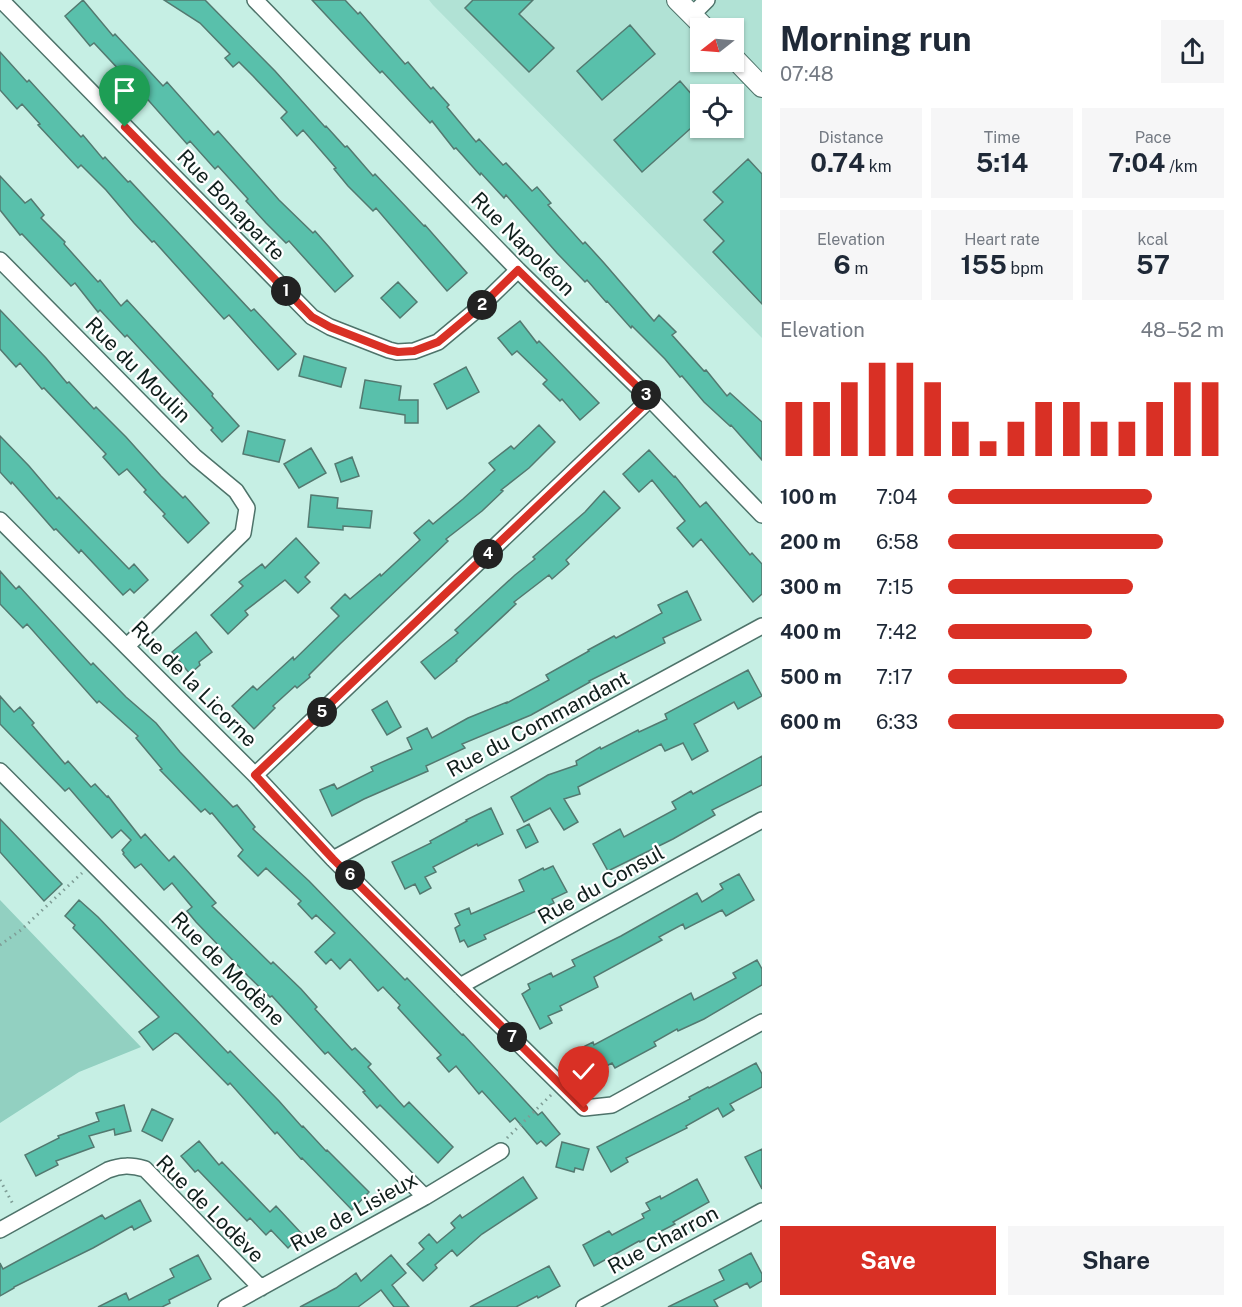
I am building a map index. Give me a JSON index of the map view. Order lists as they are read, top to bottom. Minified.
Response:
{"streets":{"street":["Rue Bonaparte","Rue Napoléon","Rue du Moulin","Rue de la Licorne","Rue du Commandant","Rue du Consul","Rue de Modène","Rue de Lodève","Rue de Lisieux","Rue Charron"]},"crossings":[["Rue Bonaparte","Rue Napoléon"],["Rue du Moulin","Rue de la Licorne"],["Rue de la Licorne","Rue du Commandant"],["Rue de la Licorne","Rue du Consul"],["Rue de Modène","Rue de Lisieux"],["Rue de Lodève","Rue de Lisieux"]],"north":"left","page":{"heading":["Morning run","07:48"],"stats":[["Distance","0.74 km"],["Time","5:14"],["Pace","7:04 /km"],["Elevation","6 m"],["Heart rate","155 bpm"],["kcal","57"]],"pins":["1","2","3","4","5","6","7"],"chart":["Elevation","48–52 m"],"list":[{"name":"100 m","note":"7:04"},{"name":"200 m","note":"6:58"},{"name":"300 m","note":"7:15"},{"name":"400 m","note":"7:42"},{"name":"500 m","note":"7:17"},{"name":"600 m","note":"6:33"}],"buttons":["Save","Share"]}}
